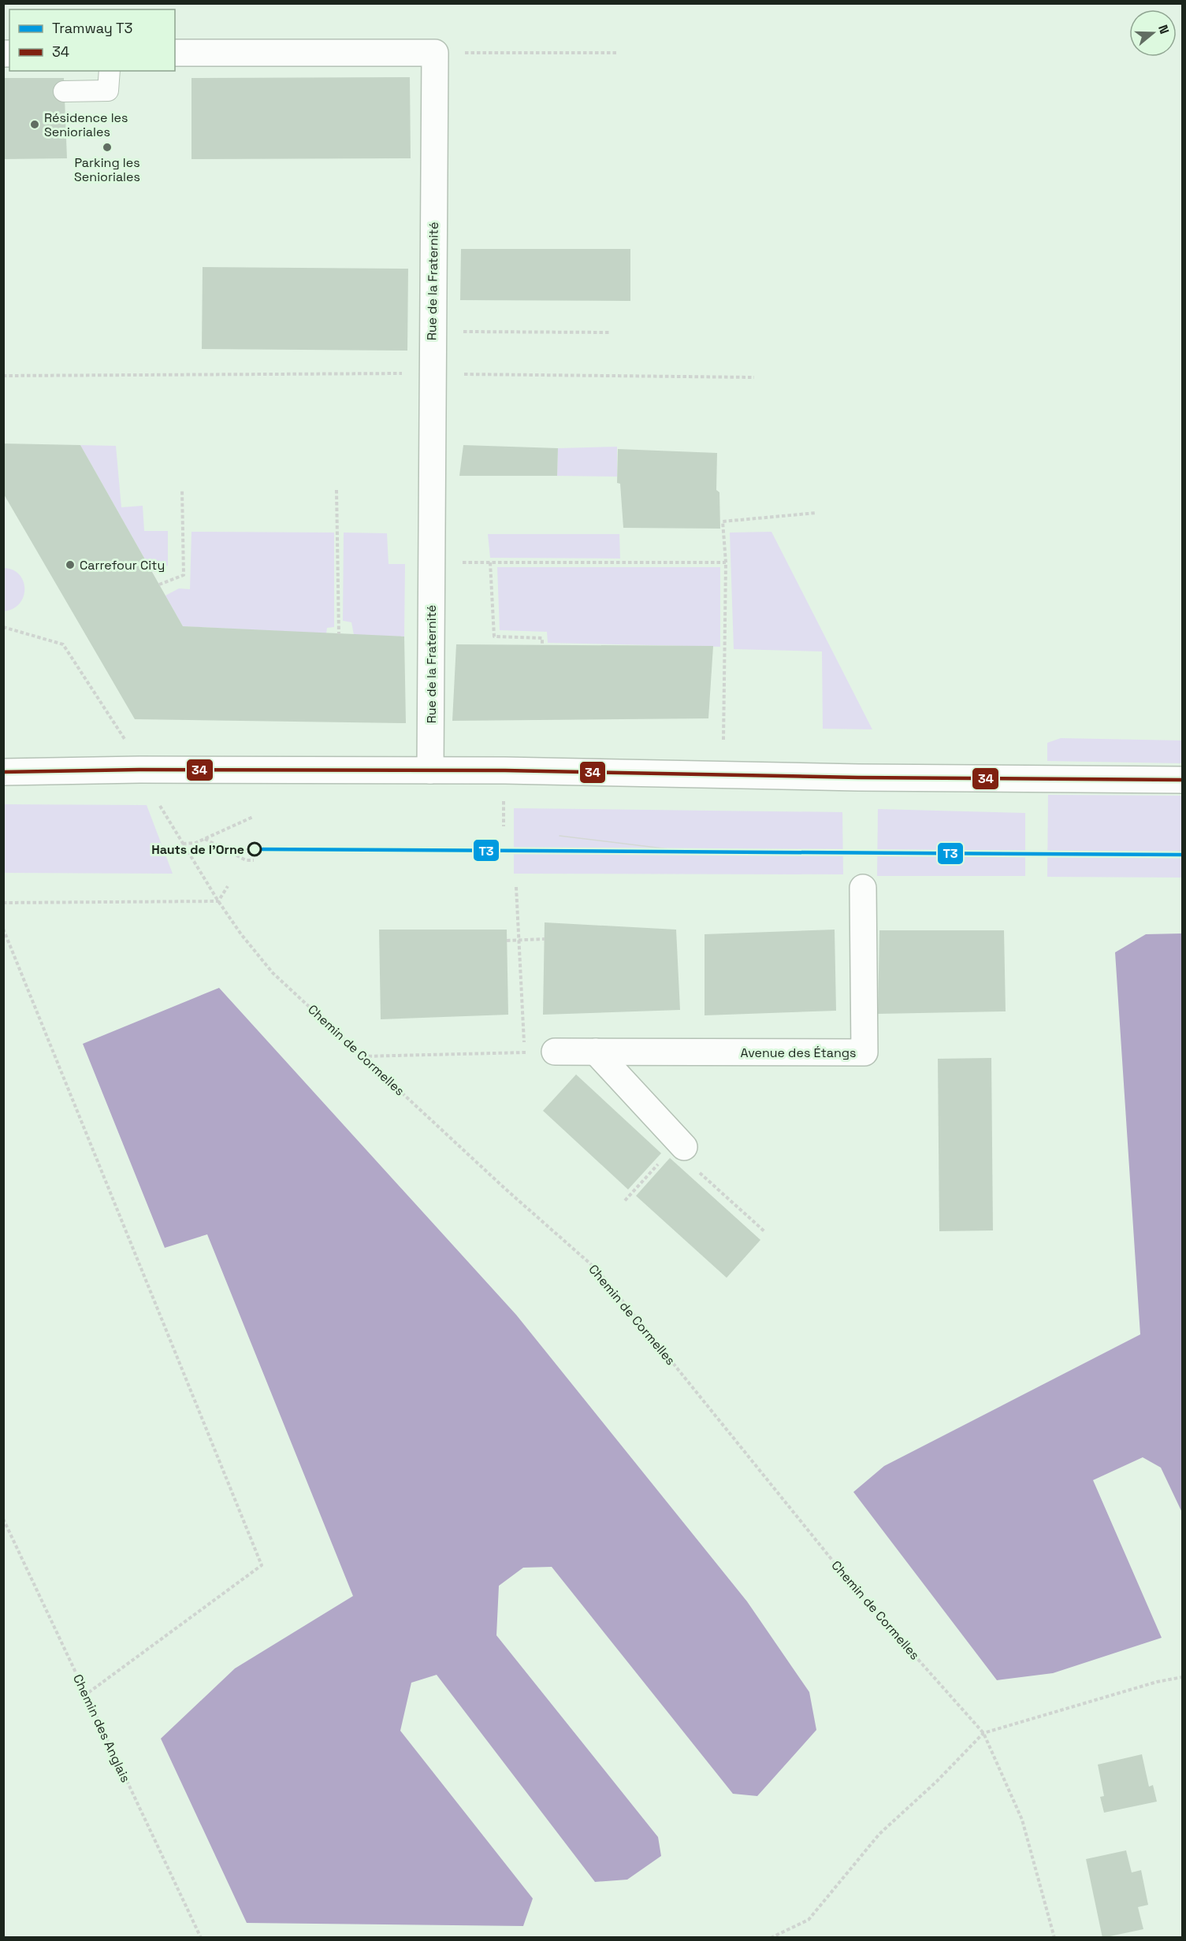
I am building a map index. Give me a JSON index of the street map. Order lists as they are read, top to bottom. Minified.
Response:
{"streets":{"street":["Rue de la Fraternité","Avenue des Étangs"],"path":["Chemin de Cormelles","Chemin des Anglais"]},"places":["Résidence les Senioriales","Parking les Senioriales","Carrefour City","Hauts de l'Orne"],"lines":["transit line 34","tram line T3"],"legend":["Tramway T3","34"],"north":"right"}
